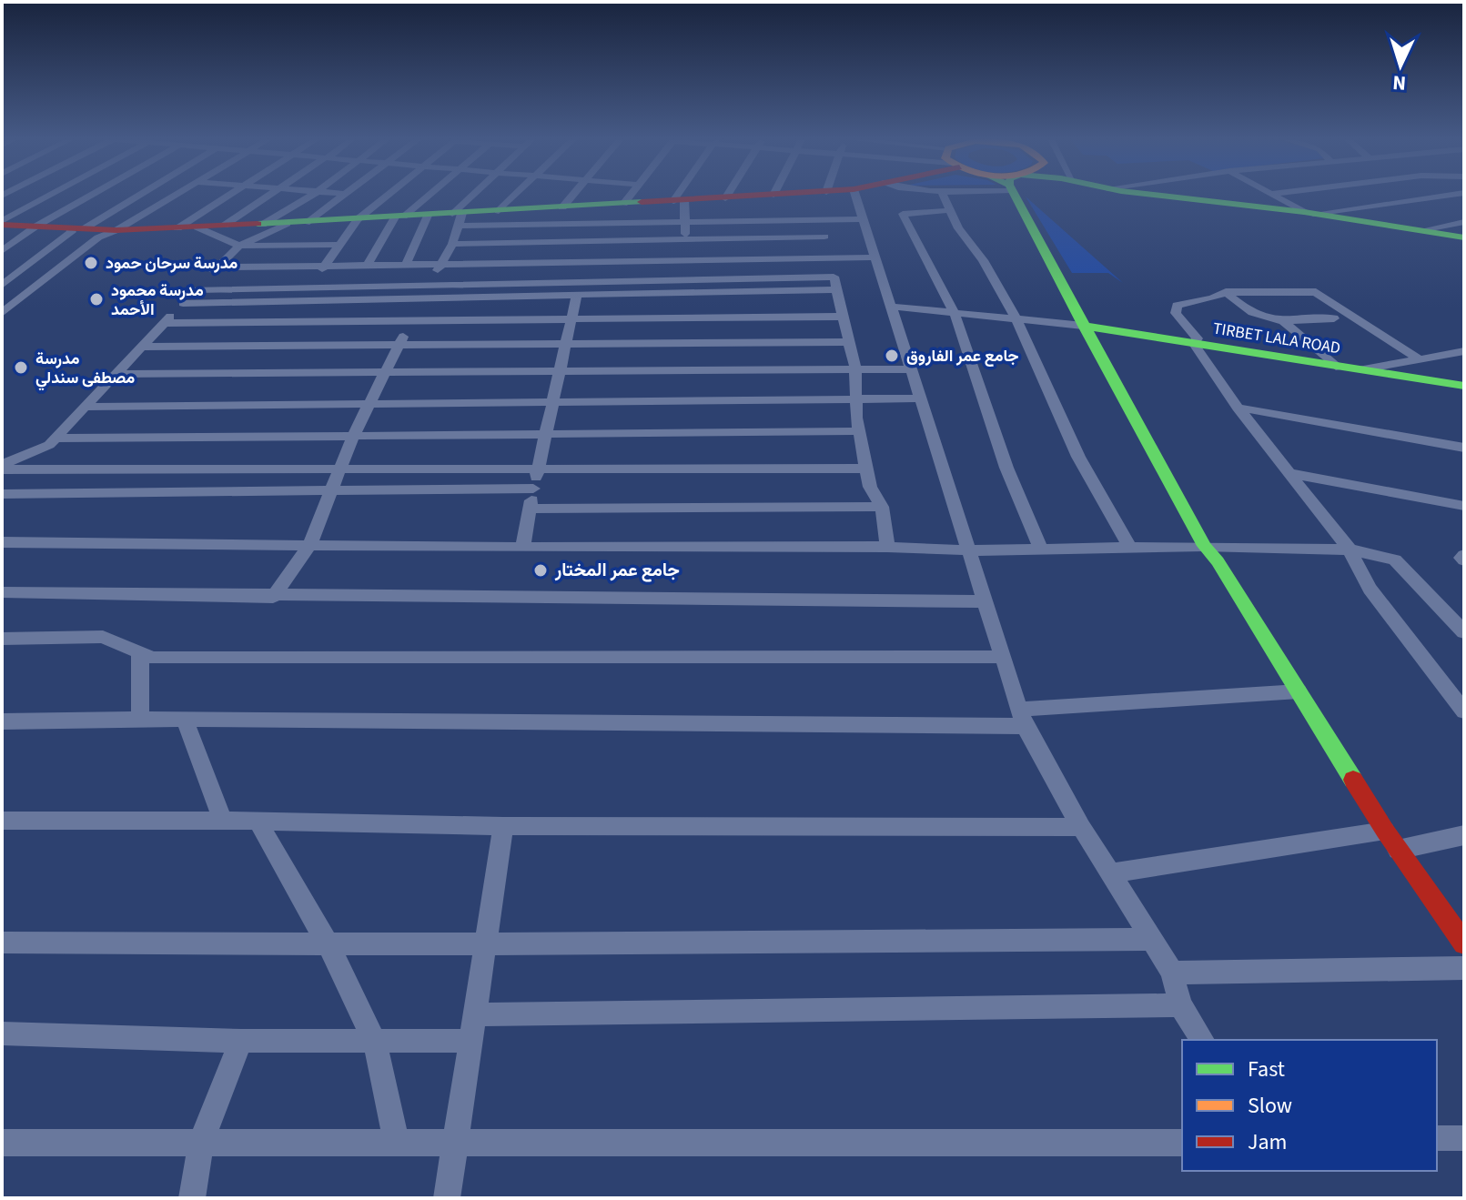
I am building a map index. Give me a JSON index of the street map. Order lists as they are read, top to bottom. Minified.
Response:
{"streets":{"main road":["TIRBET LALA ROAD"]},"places":["مدرسة سرحان حمود","مدرسة محمود الأحمد","جامع عمر الفاروق","مدرسة مصطفى سندلي","جامع عمر المختار"],"legend":["Fast","Slow","Jam"],"north":"bottom"}
